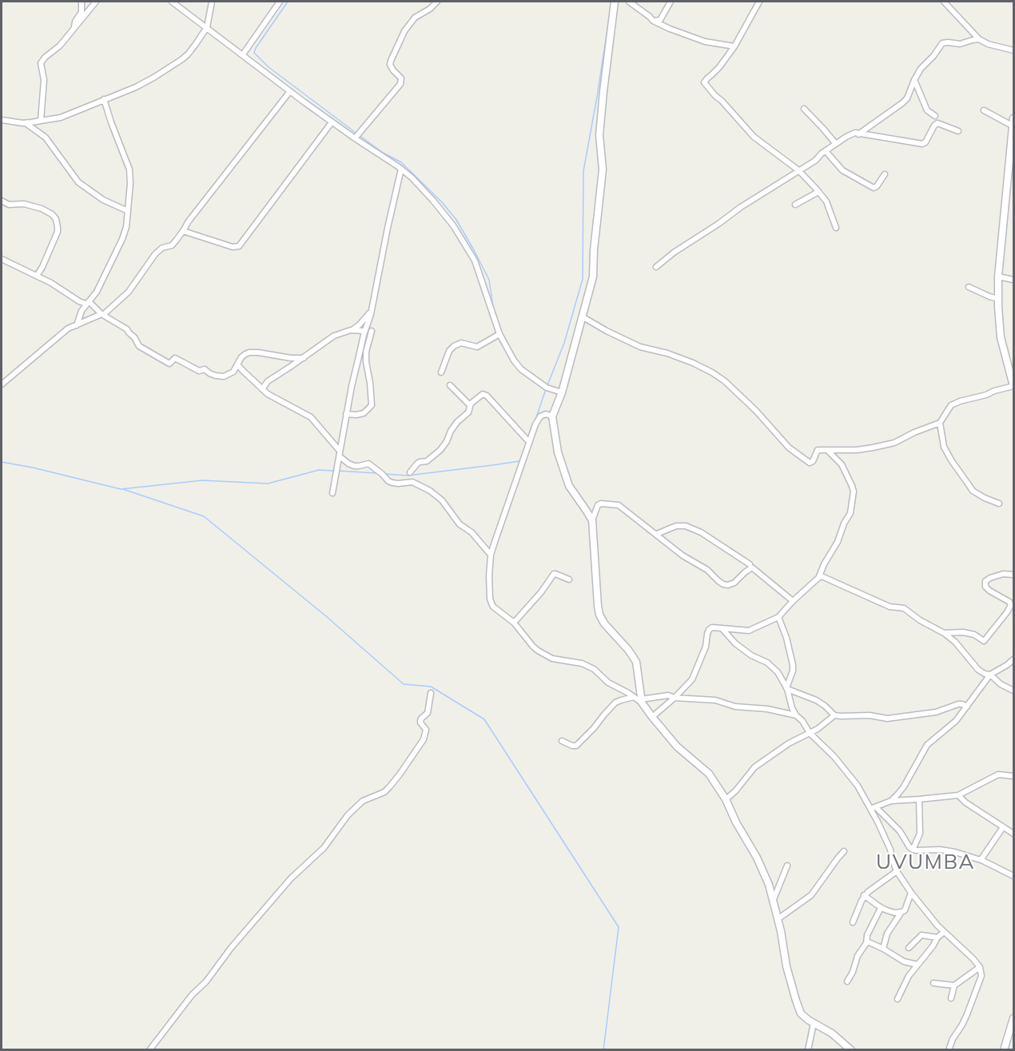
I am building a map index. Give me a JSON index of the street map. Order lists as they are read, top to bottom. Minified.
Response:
{"districts":["UVUMBA"]}
